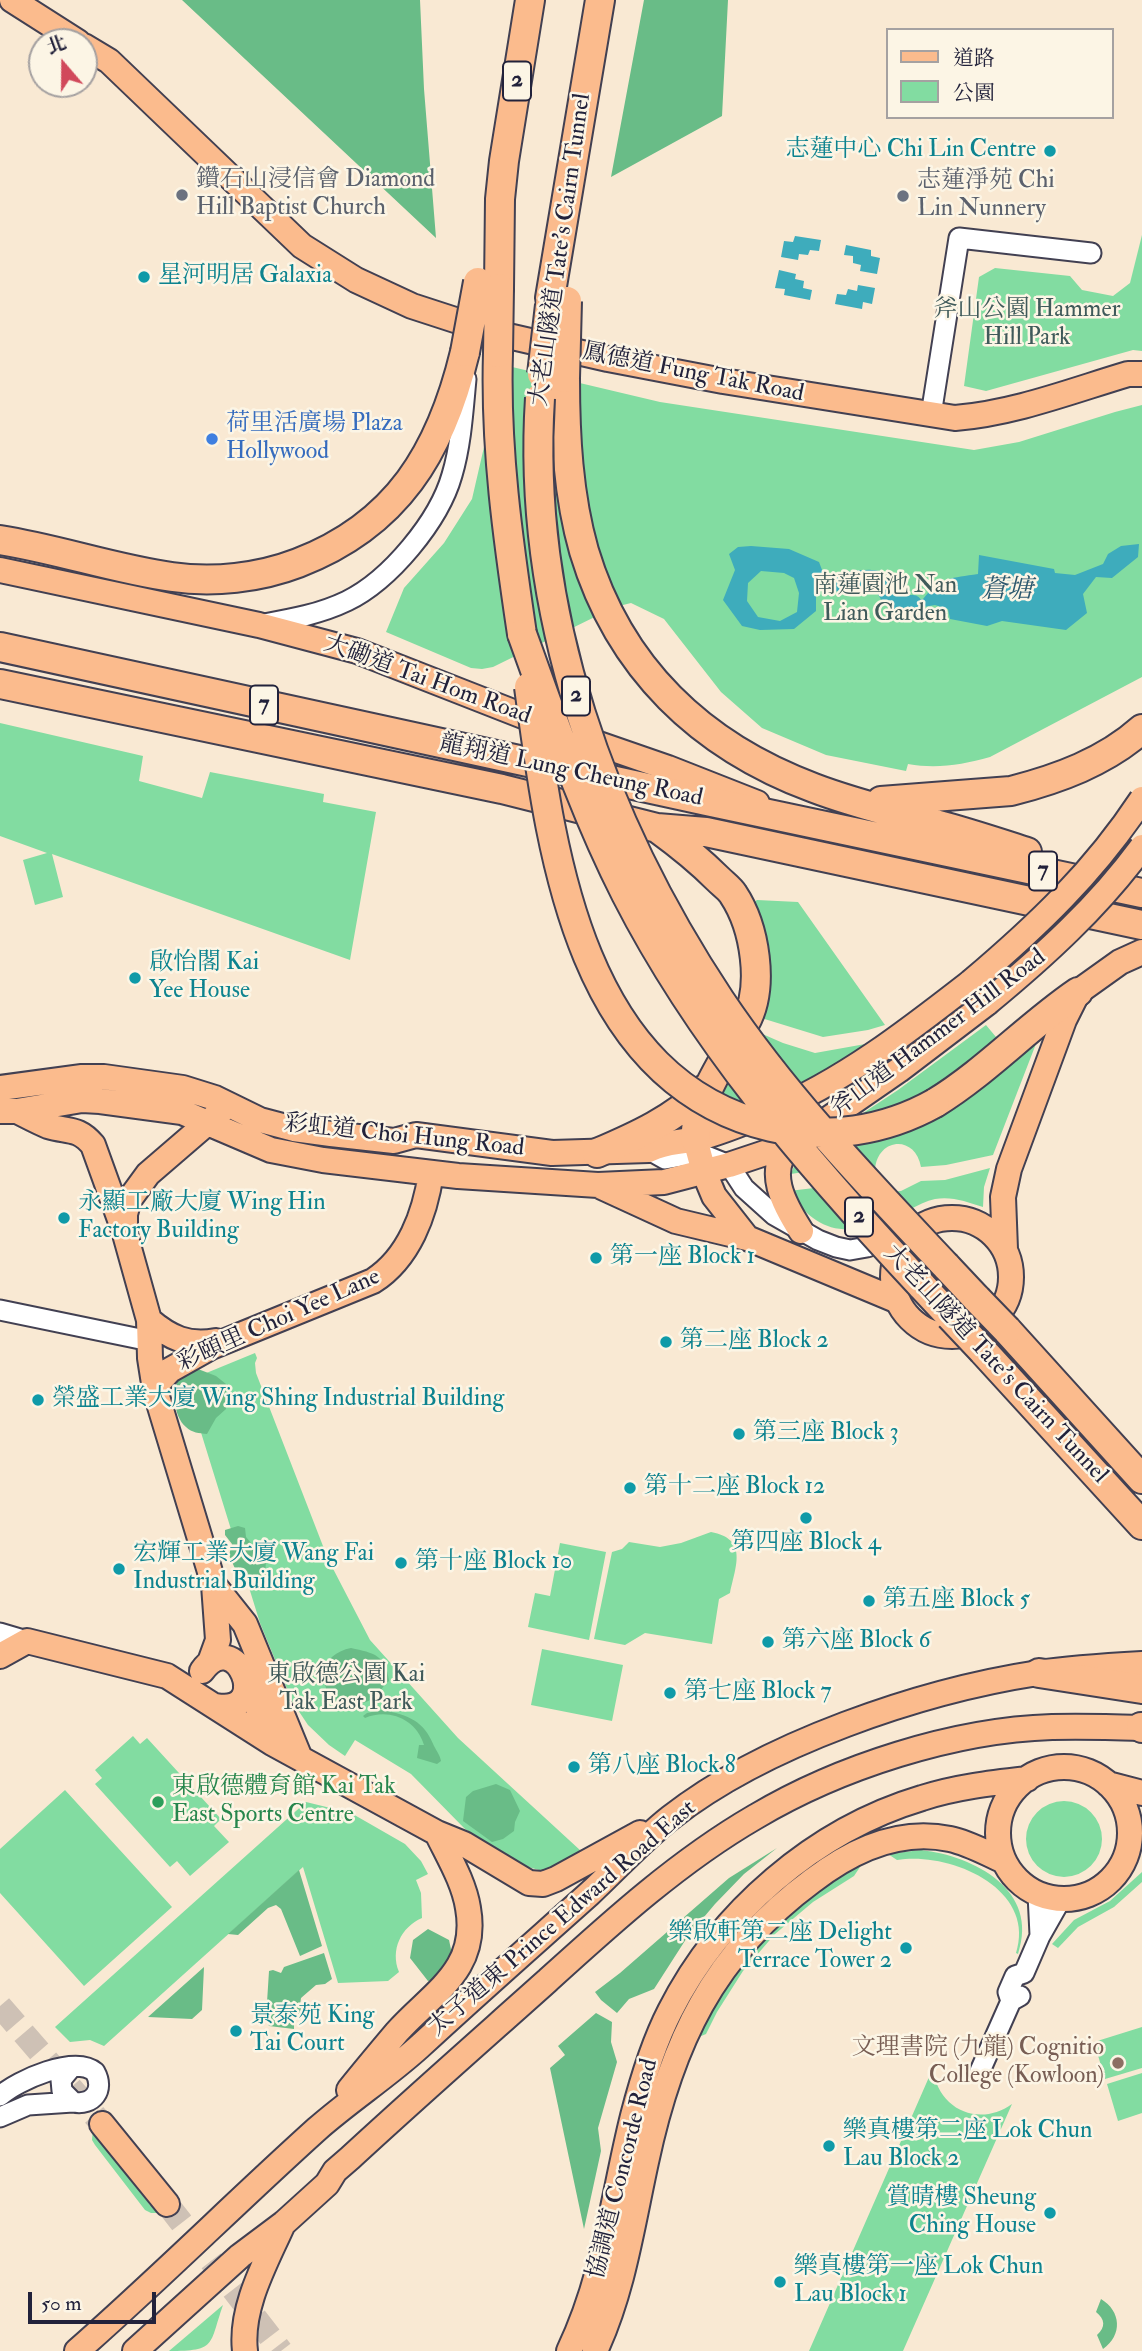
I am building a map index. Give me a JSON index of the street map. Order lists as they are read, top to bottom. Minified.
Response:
{"streets":{"highway":["2","大老山隧道 Tate's Cairn Tunnel","7","龍翔道 Lung Cheung Road"],"main road":["鳳德道 Fung Tak Road","大磡道 Tai Hom Road","斧山道 Hammer Hill Road","彩虹道 Choi Hung Road","彩頤里 Choi Yee Lane","太子道東 Prince Edward Road East","協調道 Concorde Road"]},"crossings":[["2","大老山隧道 Tate's Cairn Tunnel"],["大磡道 Tai Hom Road","龍翔道 Lung Cheung Road"],["斧山道 Hammer Hill Road","彩虹道 Choi Hung Road"],["彩虹道 Choi Hung Road","彩頤里 Choi Yee Lane"]],"water":["蒼塘"],"parks":["斧山公園 Hammer Hill Park","南蓮園池 Nan Lian Garden","東啟德公園 Kai Tak East Park"],"places":["志蓮中心 Chi Lin Centre","鑽石山浸信會 Diamond Hill Baptist Church","志蓮淨苑 Chi Lin Nunnery","星河明居 Galaxia","荷里活廣場 Plaza Hollywood","啟怡閣 Kai Yee House","永顯工廠大廈 Wing Hin Factory Building","第一座 Block 1","第二座 Block 2","榮盛工業大廈 Wing Shing Industrial Building","第三座 Block 3","第十二座 Block 12","第四座 Block 4","第十座 Block 10","宏輝工業大廈 Wang Fai Industrial Building","第五座 Block 5","第六座 Block 6","第七座 Block 7","第八座 Block 8","東啟德體育館 Kai Tak East Sports Centre","樂啟軒第二座 Delight Terrace Tower 2","景泰苑 King Tai Court","文理書院 (九龍) Cognitio College (Kowloon)","樂真樓第二座 Lok Chun Lau Block 2","賞晴樓 Sheung Ching House","樂真樓第一座 Lok Chun Lau Block 1"],"legend":["道路","公園"],"scale_bar":"50 m","north":"top"}
